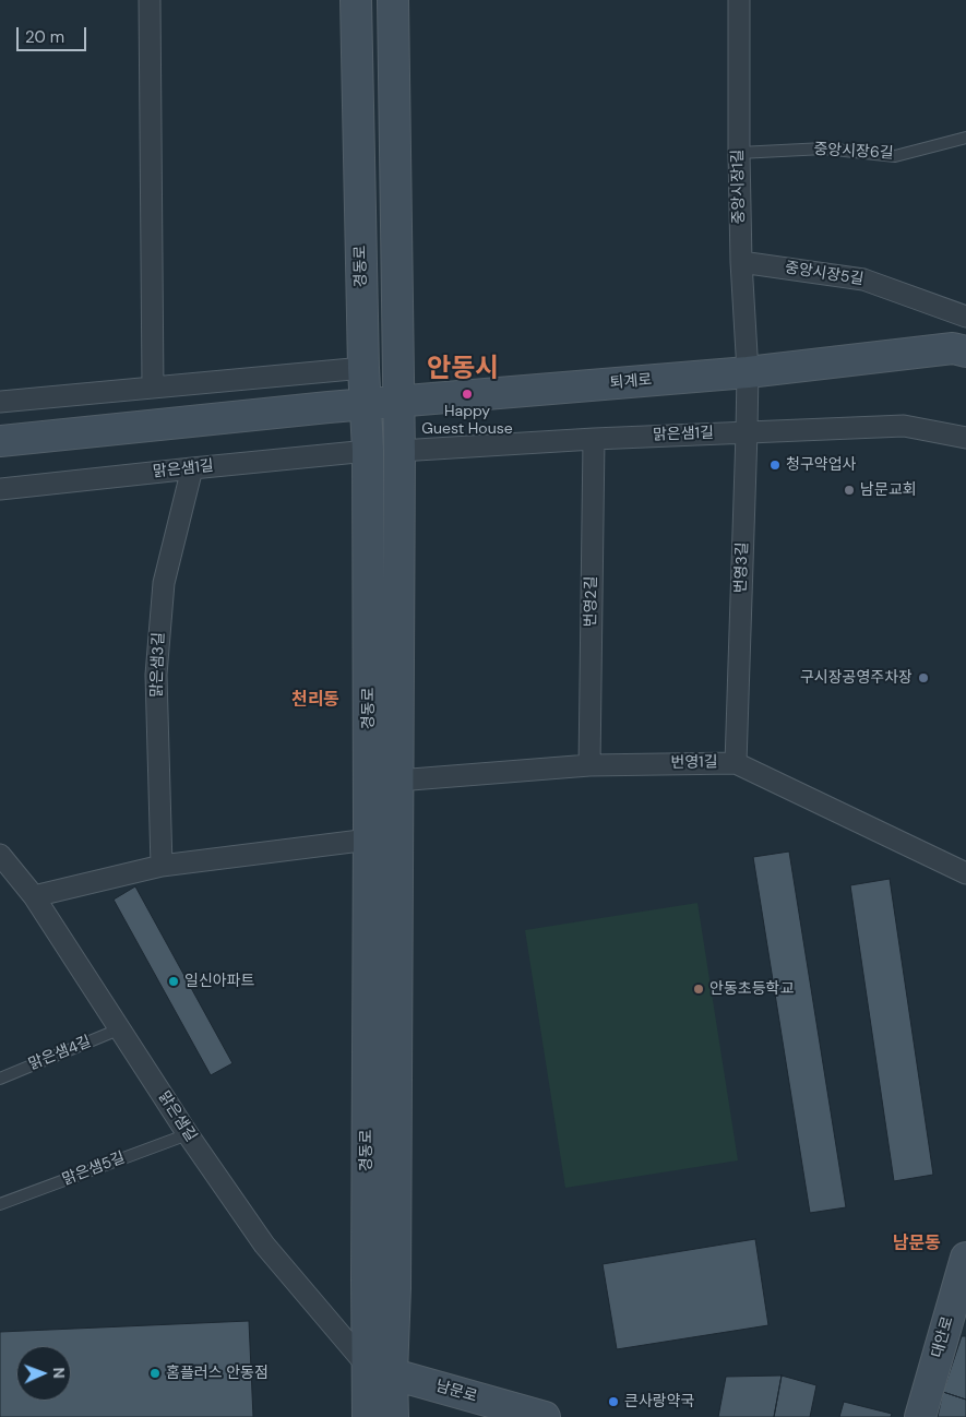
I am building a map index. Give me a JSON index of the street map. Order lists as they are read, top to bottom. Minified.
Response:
{"streets":{"street":["중앙시장1길","경동로","중앙시장5길","퇴계로","맑은샘1길","번영3길","번영2길","맑은샘3길","번영1길","맑은샘길","대안로","남문로"],"lane":["중앙시장6길","맑은샘4길","맑은샘5길"]},"crossings":[["중앙시장6길","중앙시장1길"],["중앙시장1길","중앙시장5길"],["중앙시장1길","퇴계로"],["중앙시장1길","번영3길"],["경동로","퇴계로"],["경동로","맑은샘1길"],["경동로","번영1길"],["경동로","맑은샘길"],["경동로","남문로"],["퇴계로","번영3길"],["맑은샘1길","번영3길"],["맑은샘1길","번영2길"],["맑은샘1길","맑은샘3길"],["번영3길","번영1길"],["번영2길","번영1길"],["맑은샘4길","맑은샘길"],["맑은샘길","맑은샘5길"],["맑은샘길","남문로"]],"districts":["안동시","천리동","남문동"],"places":["Happy Guest House","청구약업사","남문교회","구시장공영주차장","일신아파트","안동초등학교","홈플러스 안동점","큰사랑약국"],"scale_bar":"20 m","north":"right"}
